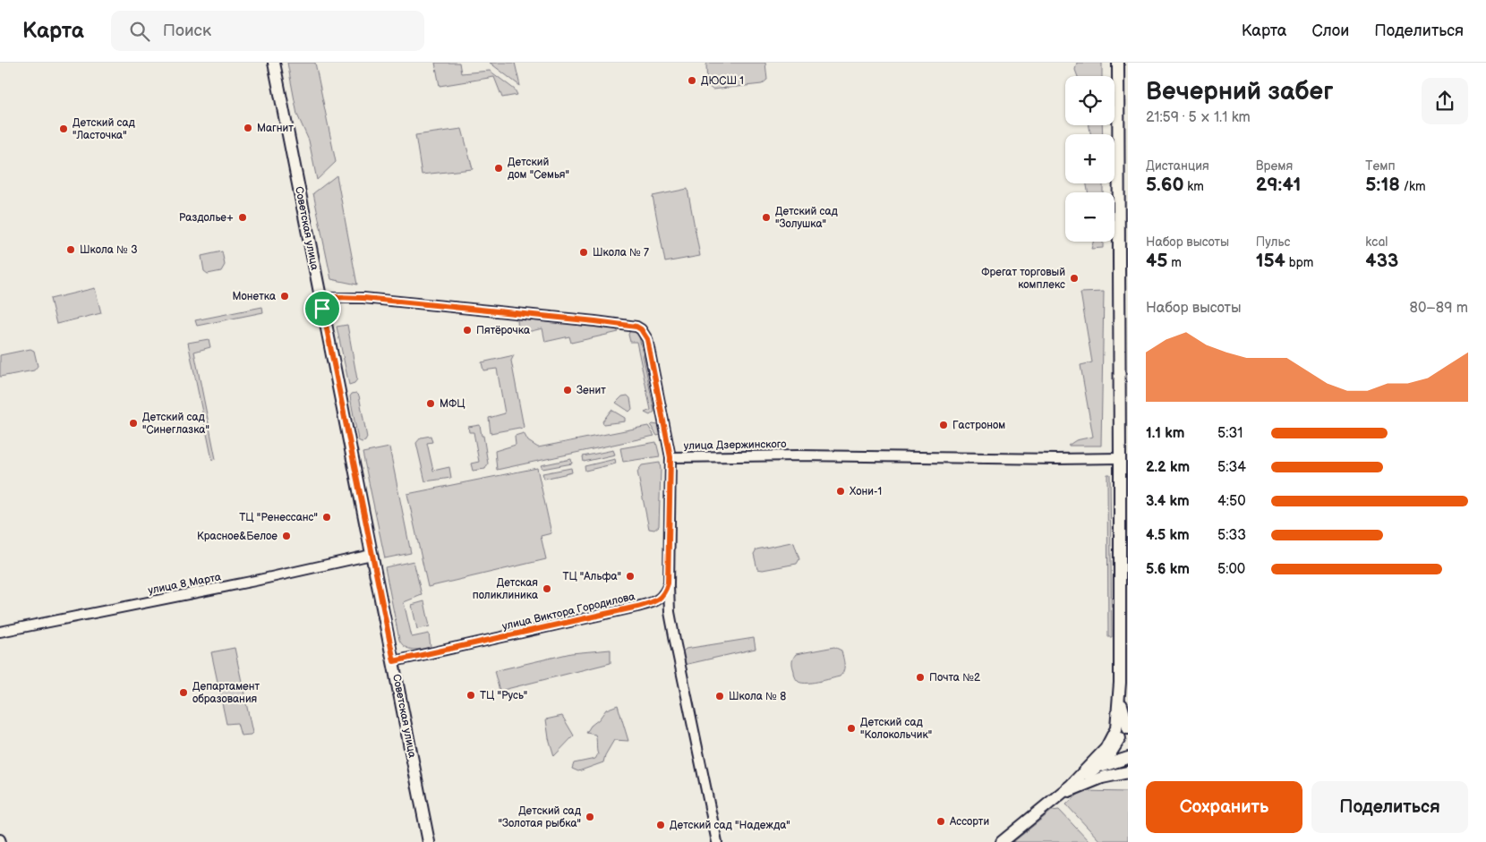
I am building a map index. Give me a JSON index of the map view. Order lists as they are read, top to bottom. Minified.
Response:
{"streets":{"main road":["Советская улица"],"street":["улица Дзержинского","улица 8 Марта","улица Виктора Городилова"]},"crossings":[["Советская улица","улица Дзержинского"],["Советская улица","улица 8 Марта"],["Советская улица","улица Виктора Городилова"]],"places":["ДЮСШ 1","Магнит","Детский сад \"Ласточка\"","Детский дом \"Семья\"","Раздолье+","Детский сад \"Золушка\"","Школа № 3","Школа № 7","Фрегат торговый комплекс","Монетка","Пятёрочка","Зенит","МФЦ","Детский сад \"Синеглазка\"","Гастроном","Хони-1","ТЦ \"Ренессанс\"","Красное&Белое","ТЦ \"Альфа\"","Детская поликлиника","Почта №2","Департамент образования","ТЦ \"Русь\"","Школа № 8","Детский сад \"Колокольчик\"","Детский сад \"Золотая рыбка\"","Ассорти","Детский сад \"Надежда\""],"page":{"header":"Карта","search":"Поиск","nav":["Карта","Слои","Поделиться"],"heading":["Вечерний забег","21:59 · 5 × 1.1 km"],"map_buttons":["+","−"],"stats":[["Дистанция","5.60 km"],["Время","29:41"],["Темп","5:18 /km"],["Набор высоты","45 m"],["Пульс","154 bpm"],["kcal","433"]],"chart":["Набор высоты","80–89 m"],"list":[{"name":"1.1 km","note":"5:31"},{"name":"2.2 km","note":"5:34"},{"name":"3.4 km","note":"4:50"},{"name":"4.5 km","note":"5:33"},{"name":"5.6 km","note":"5:00"}],"buttons":["Сохранить","Поделиться"]}}
